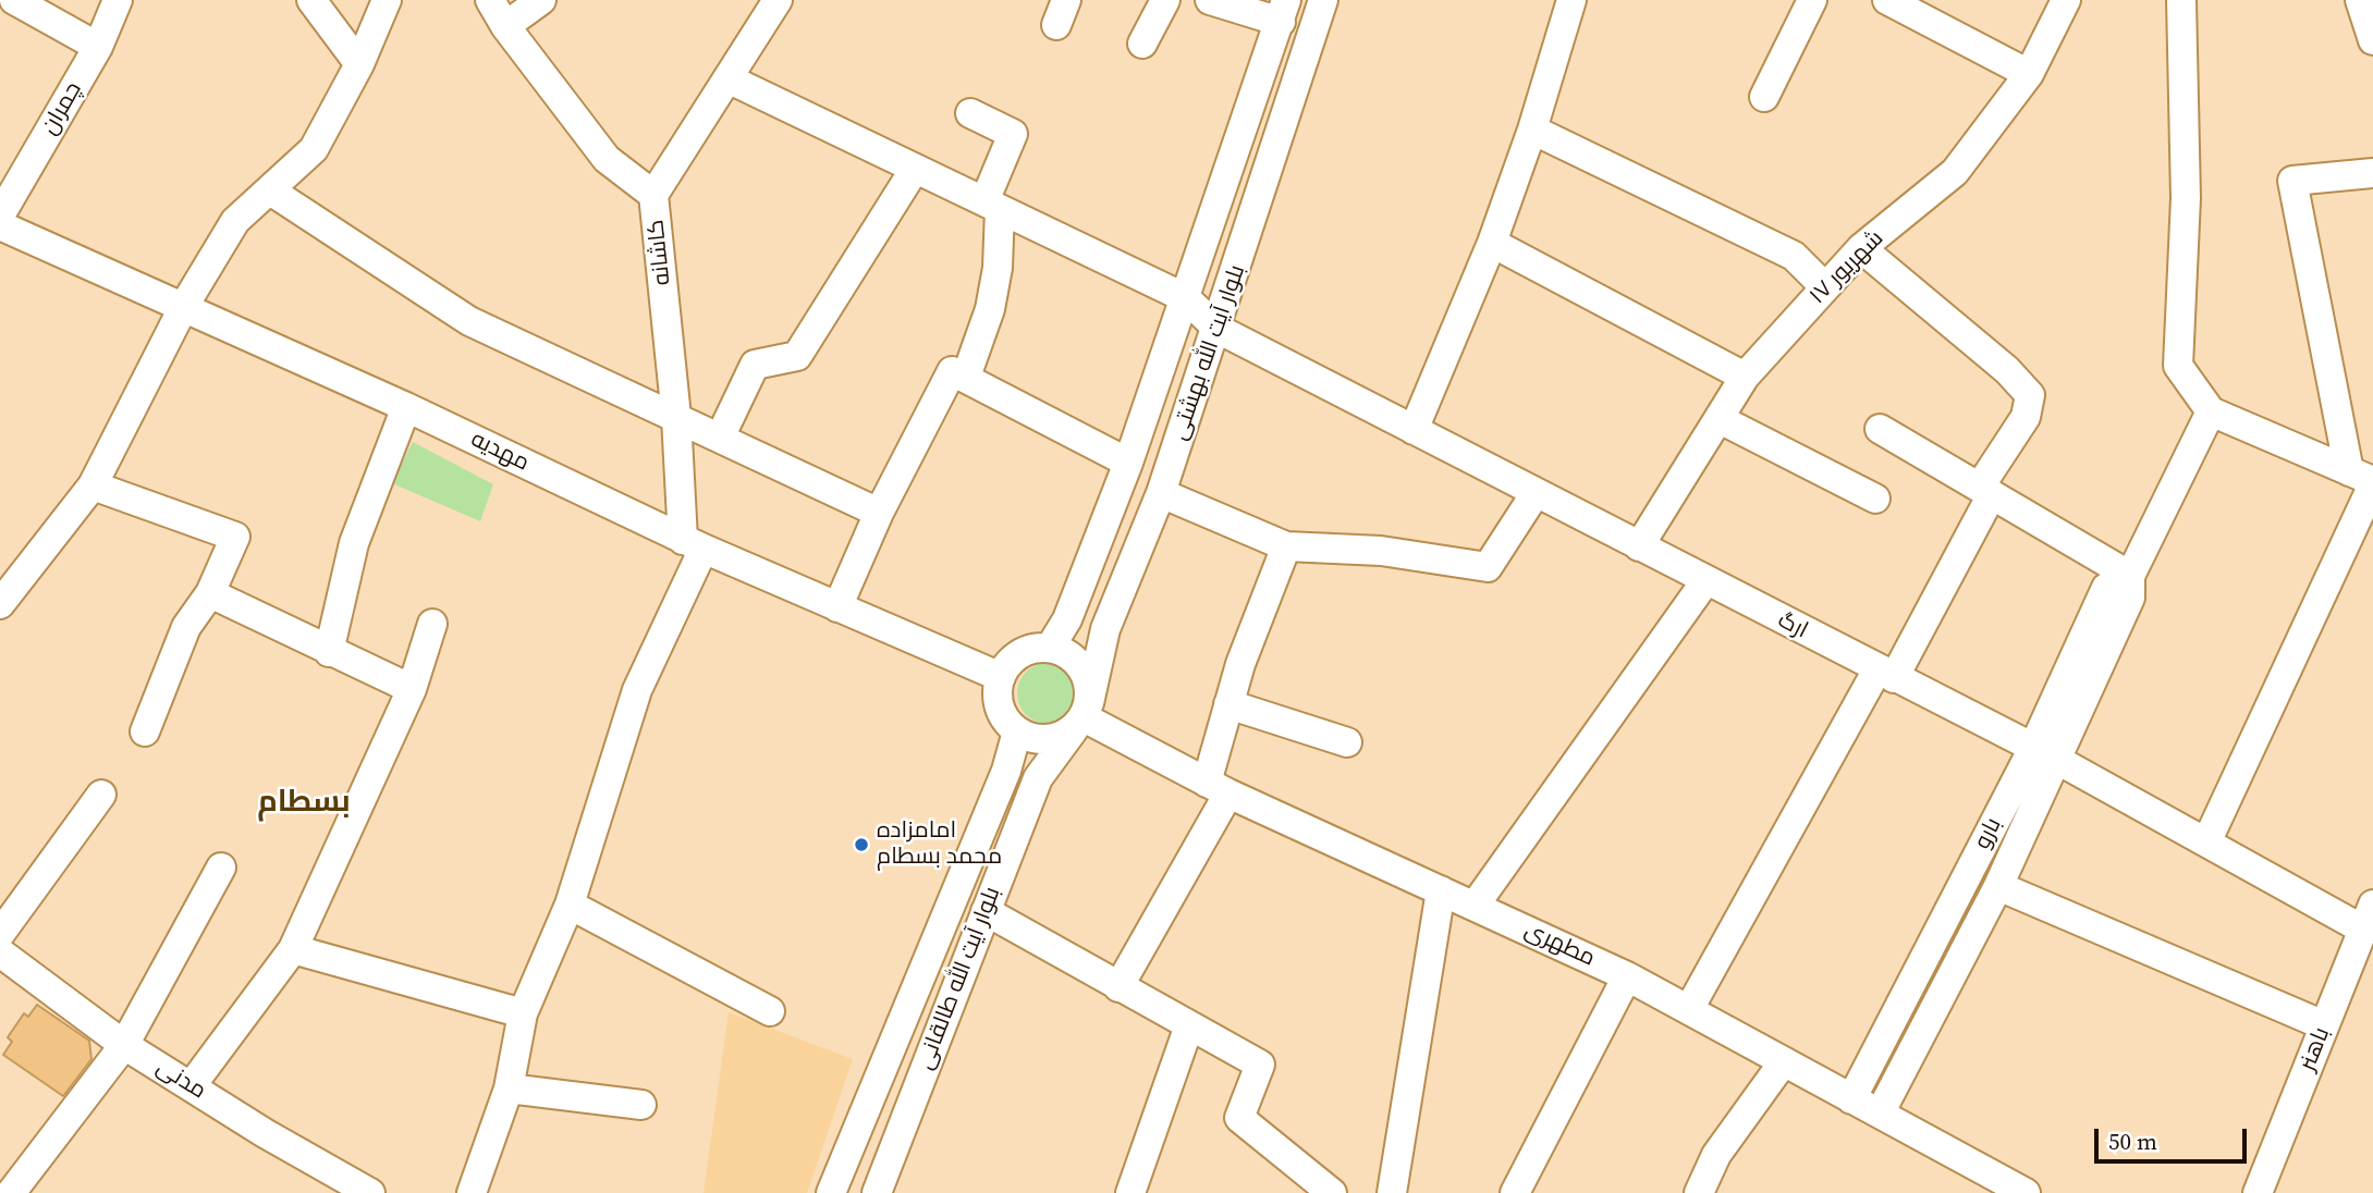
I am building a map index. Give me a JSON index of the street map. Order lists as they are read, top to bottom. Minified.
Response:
{"streets":{"street":["چمران","کاشانه","۱۷ شهریور","بلوار آیت الله بهشتی","مهدیه","ارگ","بارو","مطهری","بلوار آیت الله طالقانی","باهنر","مدنی"]},"crossings":[["کاشانه","مهدیه"],["کاشانه","ارگ"],["۱۷ شهریور","ارگ"],["بلوار آیت الله بهشتی","مهدیه"],["بلوار آیت الله بهشتی","ارگ"],["بلوار آیت الله بهشتی","مطهری"],["بلوار آیت الله بهشتی","بلوار آیت الله طالقانی"],["مهدیه","مطهری"],["مهدیه","بلوار آیت الله طالقانی"],["ارگ","بارو"],["ارگ","باهنر"],["بارو","مطهری"],["مطهری","بلوار آیت الله طالقانی"]],"districts":["بسطام"],"places":["امامزاده محمد بسطام"],"scale_bar":"50 m"}
